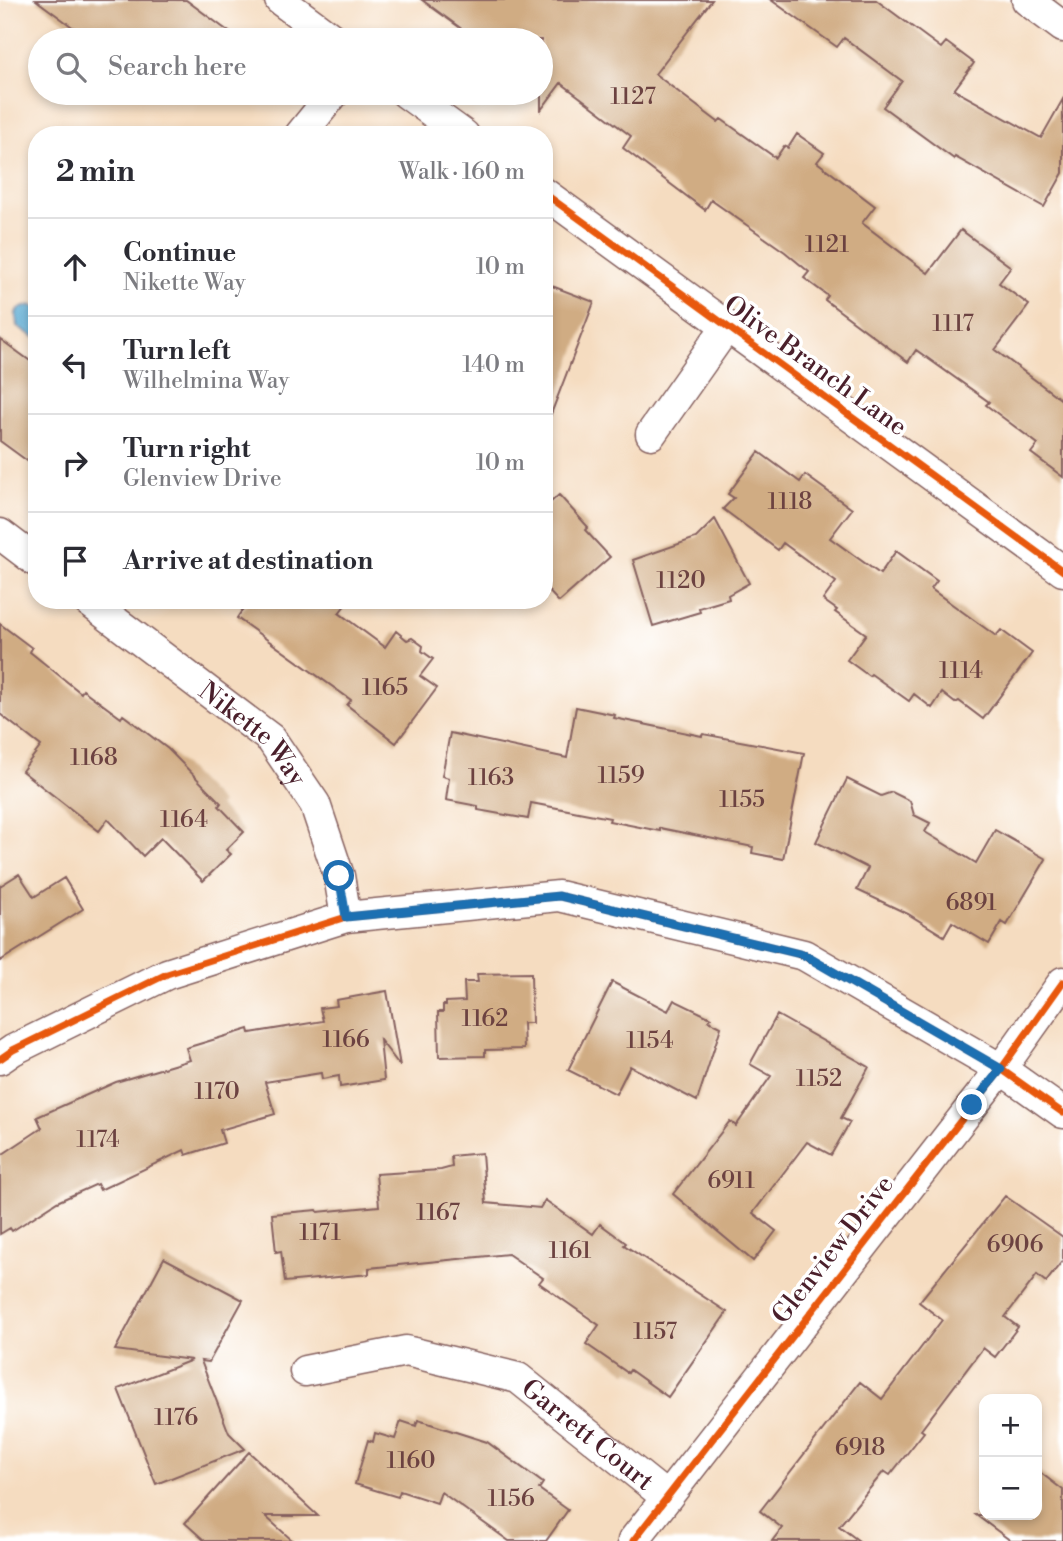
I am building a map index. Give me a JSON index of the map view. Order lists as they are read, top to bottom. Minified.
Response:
{"streets":{"street":["Olive Branch Lane","Nikette Way","Glenview Drive","Garrett Court"]},"crossings":[["Glenview Drive","Garrett Court"]],"house_numbers":["1127","1121","1117","1118","1120","1114","1165","1168","1159","1163","1155","1164","6891","1162","1166","1154","1152","1170","1174","6911","1167","1171","6906","1161","1157","1176","6918","1160","1156"],"page":{"search":"Search here","heading":["2 min","Walk · 160 m"],"list":[["Continue","Nikette Way","10 m"],["Turn left","Wilhelmina Way","140 m"],["Turn right","Glenview Drive","10 m"],"Arrive at destination"],"map_buttons":["+","−"]}}
